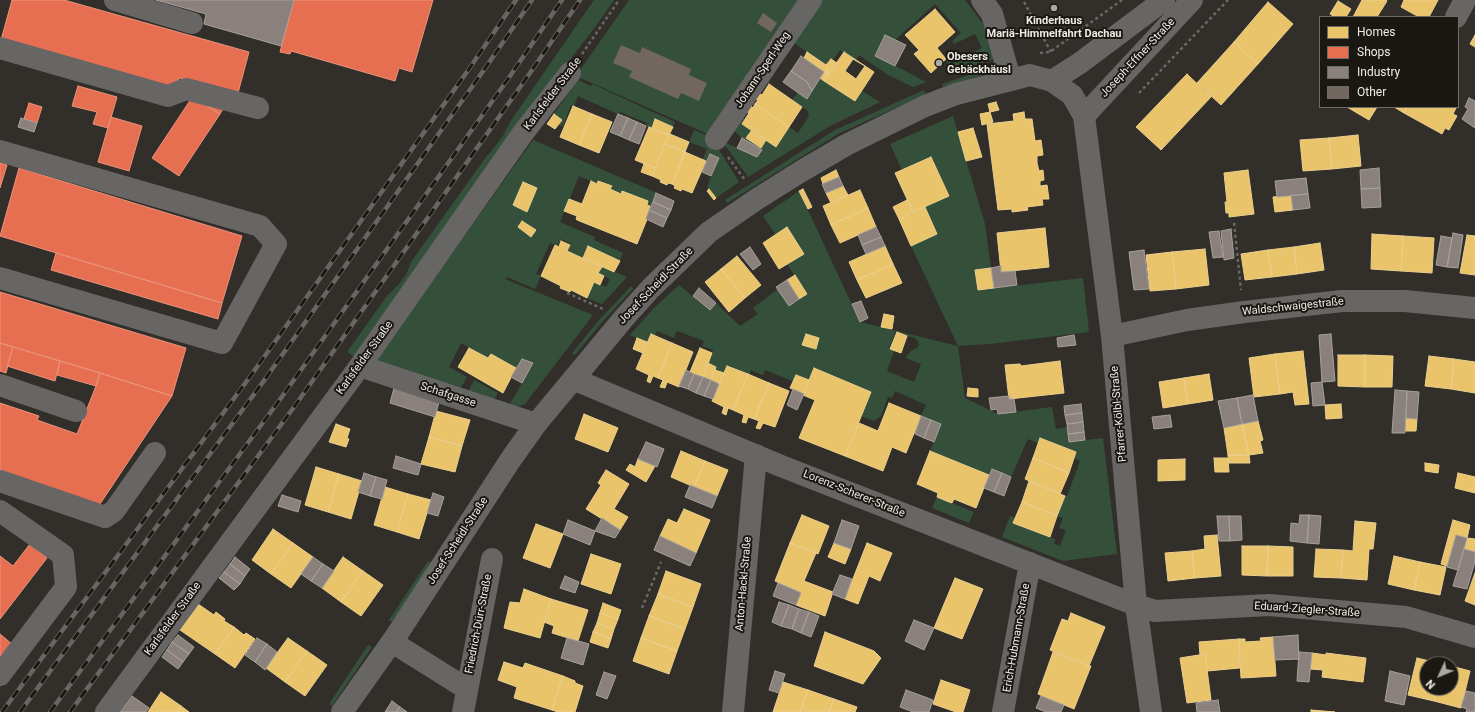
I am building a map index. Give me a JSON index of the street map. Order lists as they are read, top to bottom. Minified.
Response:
{"streets":{"street":["Joseph-Effner-Straße","Johann-Sperl-Weg","Karlsfelder Straße","Josef-Scheidl-Straße","Waldschwaigestraße","Schafgasse","Pfarrer-Kölbl-Straße","Lorenz-Scherer-Straße","Anton-Hackl-Straße","Eduard-Ziegler-Straße","Friedrich-Dürr-Straße","Erich-Hubmann-Straße"]},"crossings":[["Joseph-Effner-Straße","Josef-Scheidl-Straße"],["Joseph-Effner-Straße","Pfarrer-Kölbl-Straße"],["Karlsfelder Straße","Schafgasse"],["Josef-Scheidl-Straße","Schafgasse"],["Josef-Scheidl-Straße","Pfarrer-Kölbl-Straße"],["Josef-Scheidl-Straße","Lorenz-Scherer-Straße"],["Josef-Scheidl-Straße","Friedrich-Dürr-Straße"],["Waldschwaigestraße","Pfarrer-Kölbl-Straße"],["Pfarrer-Kölbl-Straße","Lorenz-Scherer-Straße"],["Pfarrer-Kölbl-Straße","Eduard-Ziegler-Straße"],["Lorenz-Scherer-Straße","Anton-Hackl-Straße"],["Lorenz-Scherer-Straße","Eduard-Ziegler-Straße"],["Lorenz-Scherer-Straße","Erich-Hubmann-Straße"]],"places":["Kinderhaus Mariä-Himmelfahrt Dachau","Obesers Gebäckhäusl"],"legend":["Homes","Shops","Industry","Other"],"north":"bottom left"}
